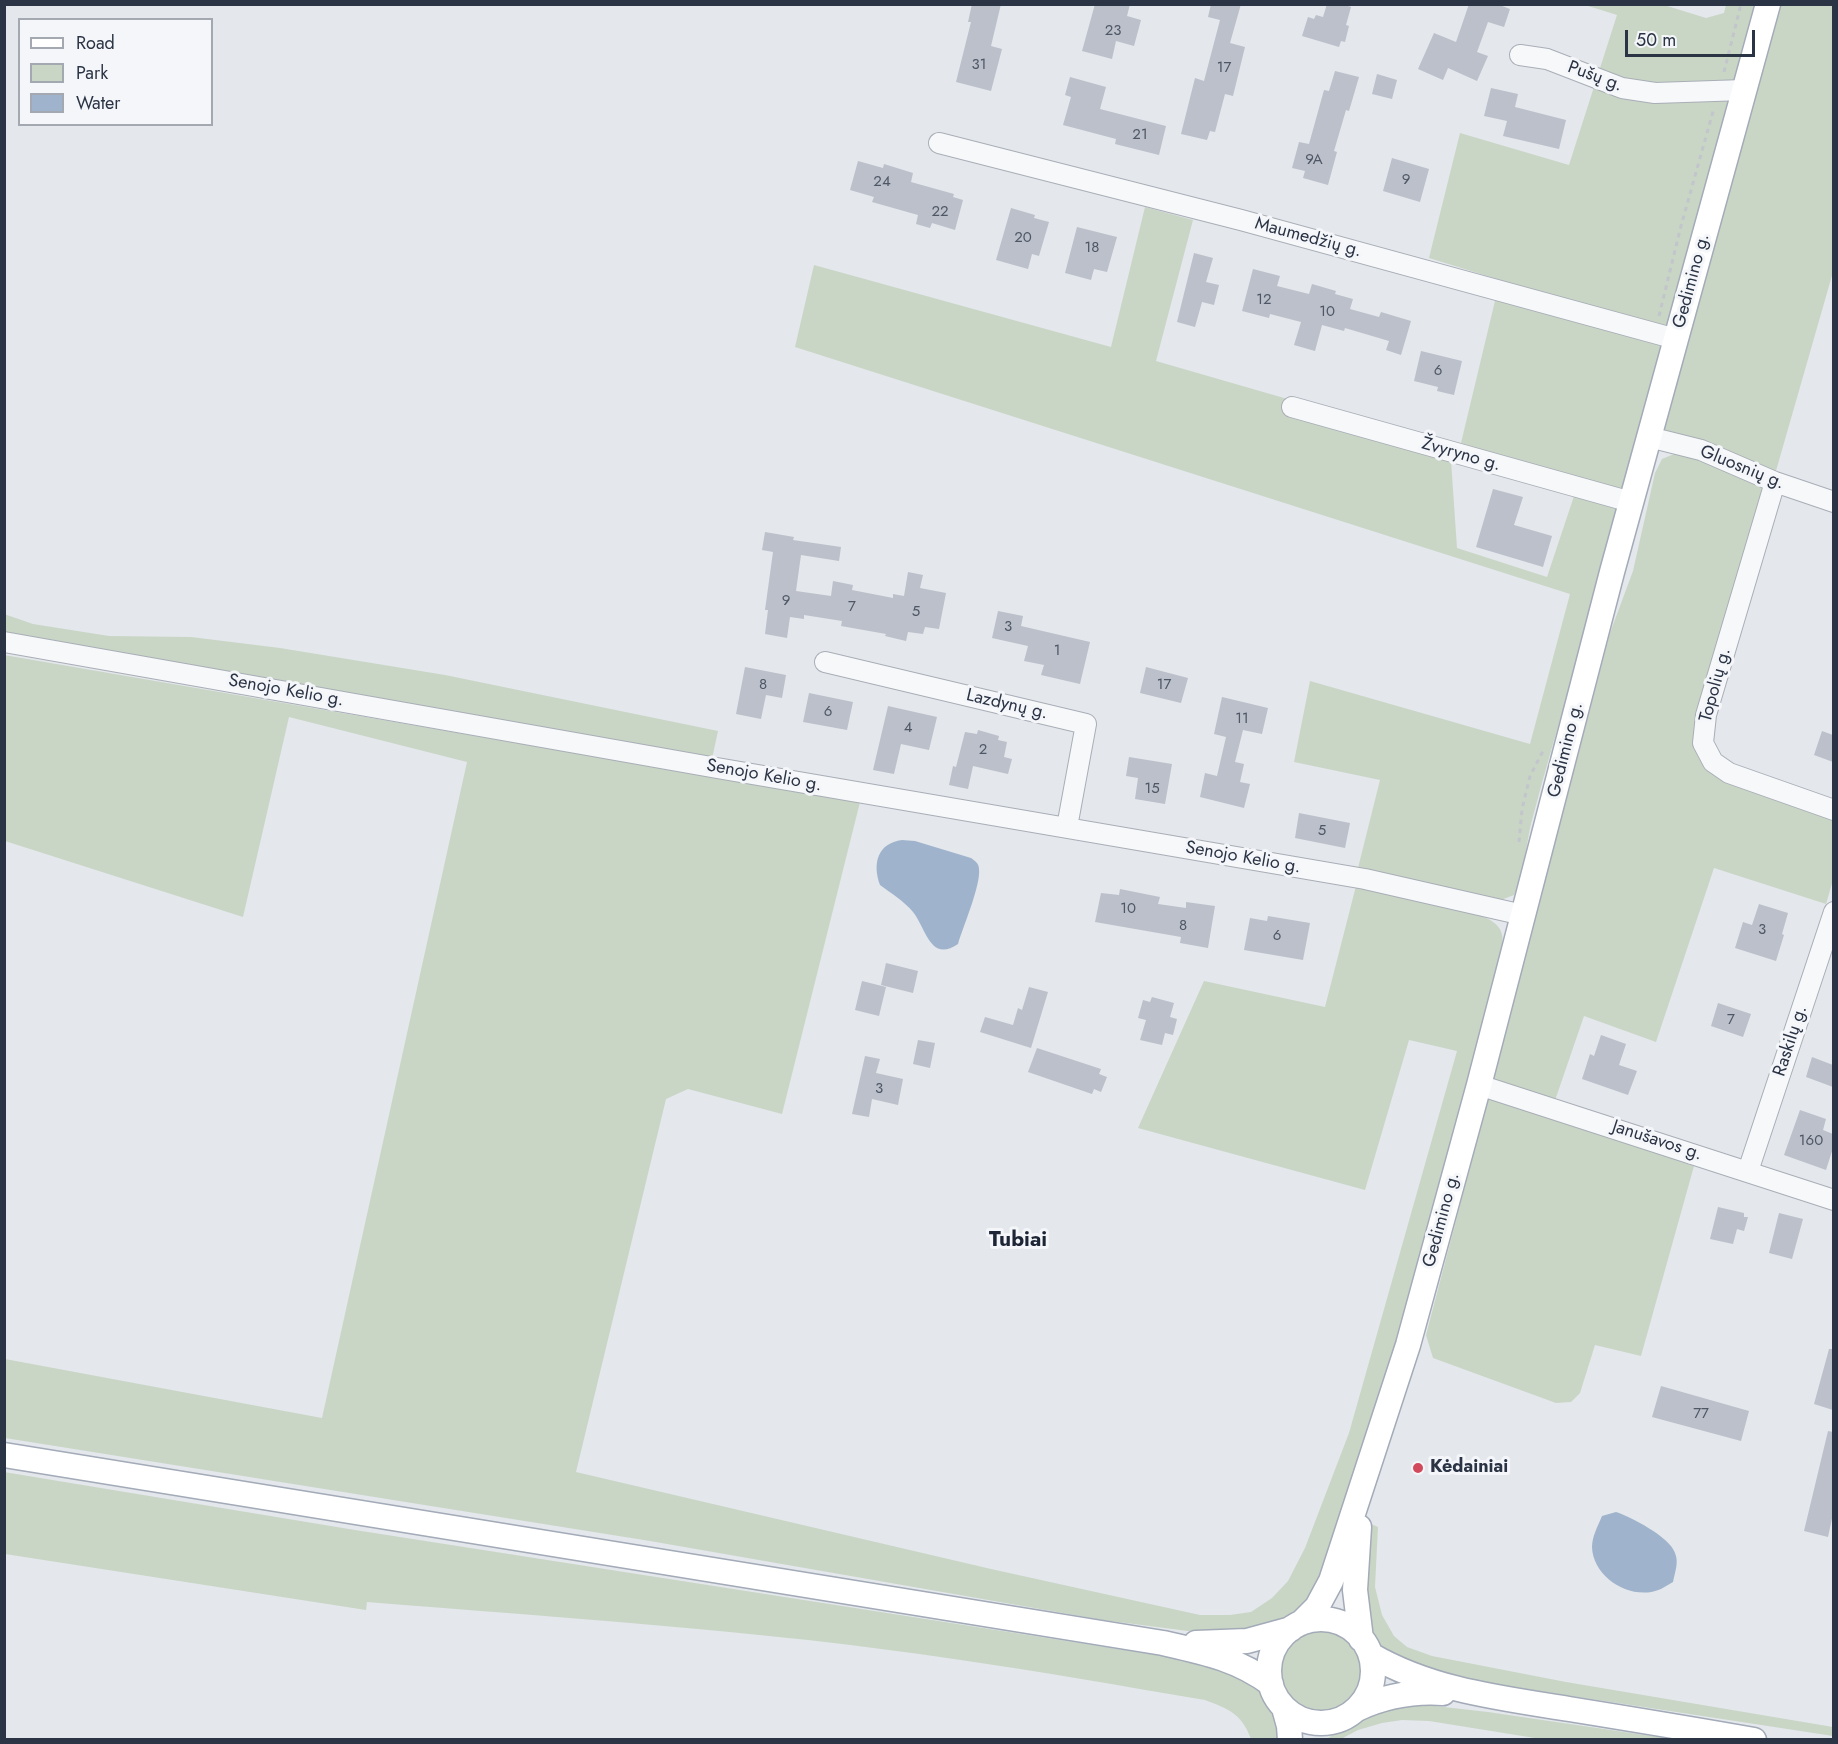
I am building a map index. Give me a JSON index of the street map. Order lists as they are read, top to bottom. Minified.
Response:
{"streets":{"main road":["Gedimino g."],"street":["Pušų g.","Maumedžių g.","Žvyryno g.","Gluosnių g.","Topolių g.","Senojo Kelio g.","Lazdynų g.","Raskilų g.","Janušavos g."]},"crossings":[["Pušų g.","Gedimino g."],["Maumedžių g.","Gedimino g."],["Gedimino g.","Žvyryno g."],["Gedimino g.","Gluosnių g."],["Gedimino g.","Senojo Kelio g."],["Gedimino g.","Janušavos g."],["Gluosnių g.","Topolių g."],["Senojo Kelio g.","Lazdynų g."],["Raskilų g.","Janušavos g."]],"districts":["Tubiai"],"places":["Kėdainiai"],"house_numbers":["23","31","17","21","9A","9","24","22","20","18","12","10","6","9","7","5","3","1","8","17","6","11","4","2","15","5","10","8","3","6","7","3","160","77"],"legend":["Road","Park","Water"],"scale_bar":"50 m"}
